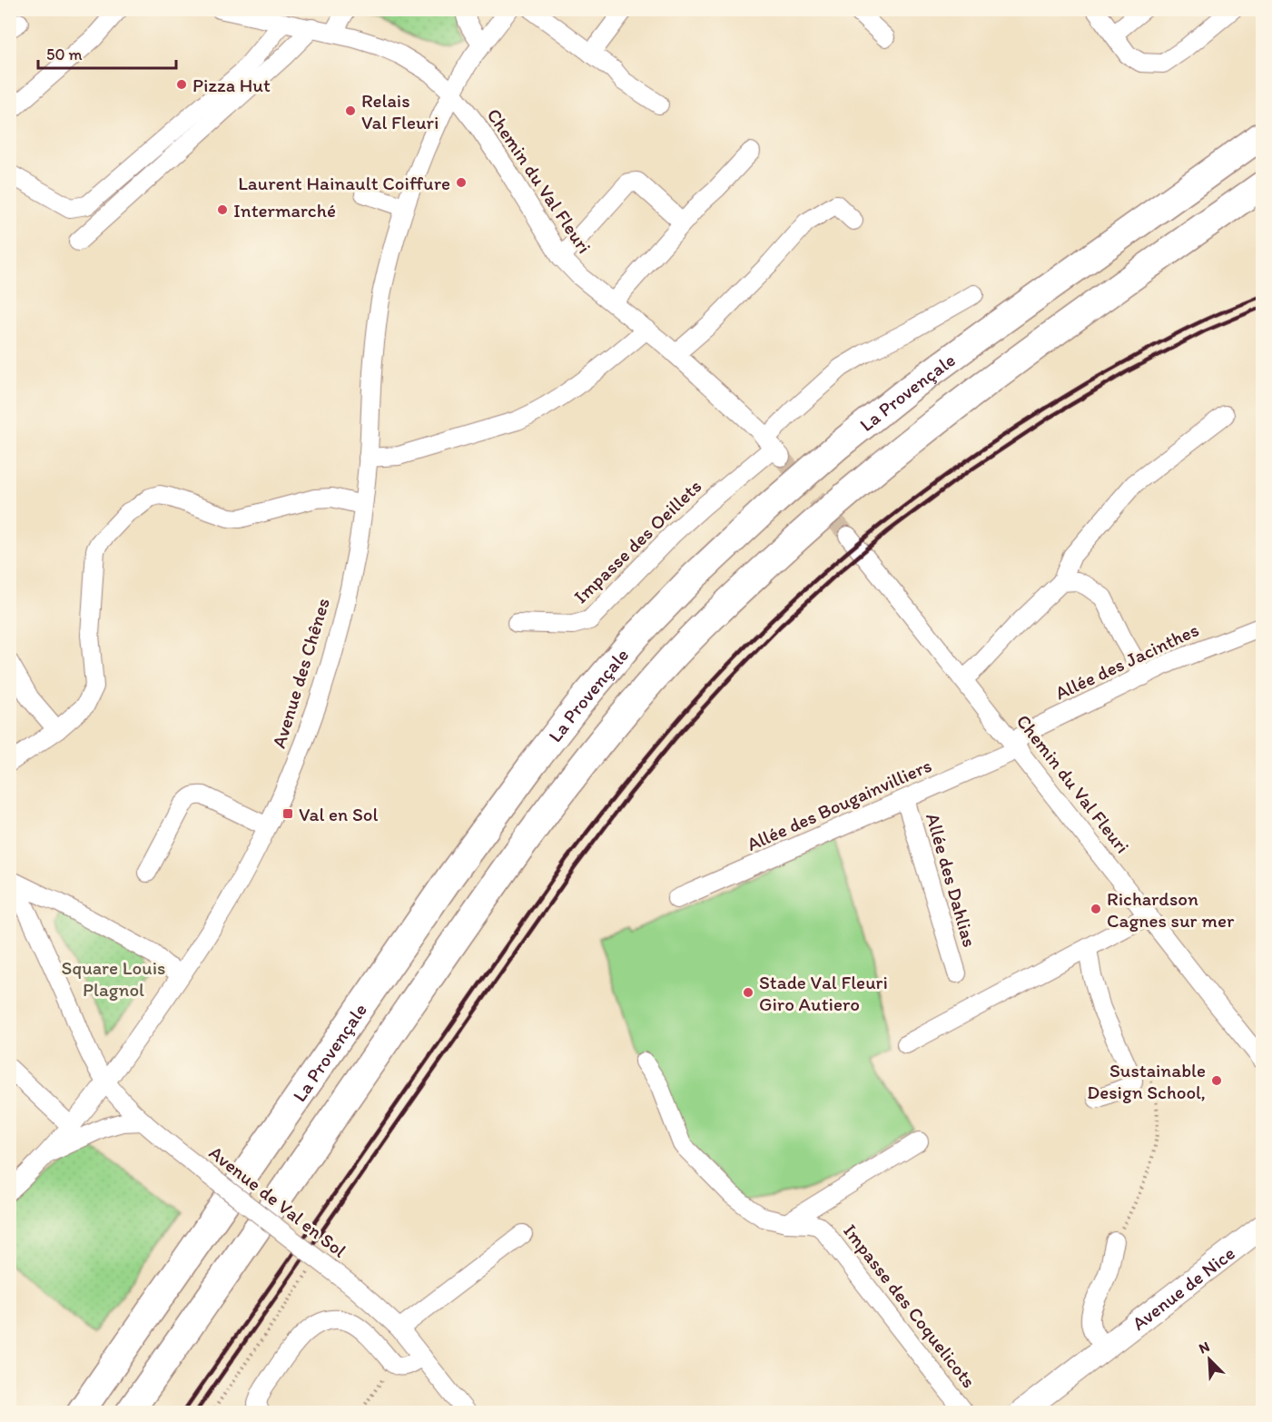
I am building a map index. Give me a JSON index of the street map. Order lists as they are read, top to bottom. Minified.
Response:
{"streets":{"highway":["La Provençale"],"main road":["Avenue de Nice"],"street":["Chemin du Val Fleuri","Impasse des Oeillets","Allée des Jacinthes","Avenue des Chênes","Allée des Bougainvilliers","Allée des Dahlias","Avenue de Val en Sol","Impasse des Coquelicots"]},"crossings":[["Chemin du Val Fleuri","Impasse des Oeillets"],["Chemin du Val Fleuri","Allée des Jacinthes"],["Chemin du Val Fleuri","Avenue des Chênes"],["Chemin du Val Fleuri","Allée des Bougainvilliers"],["Allée des Jacinthes","Allée des Bougainvilliers"],["Avenue des Chênes","Avenue de Val en Sol"],["Allée des Bougainvilliers","Allée des Dahlias"]],"parks":["Square Louis Plagnol"],"places":{"other":["Pizza Hut","Relais Val Fleuri","Laurent Hainault Coiffure","Intermarché","Richardson Cagnes sur mer","Stade Val Fleuri Giro Autiero","Sustainable Design School,"],"transit":["Val en Sol"]},"scale_bar":"50 m","north":"top left"}
